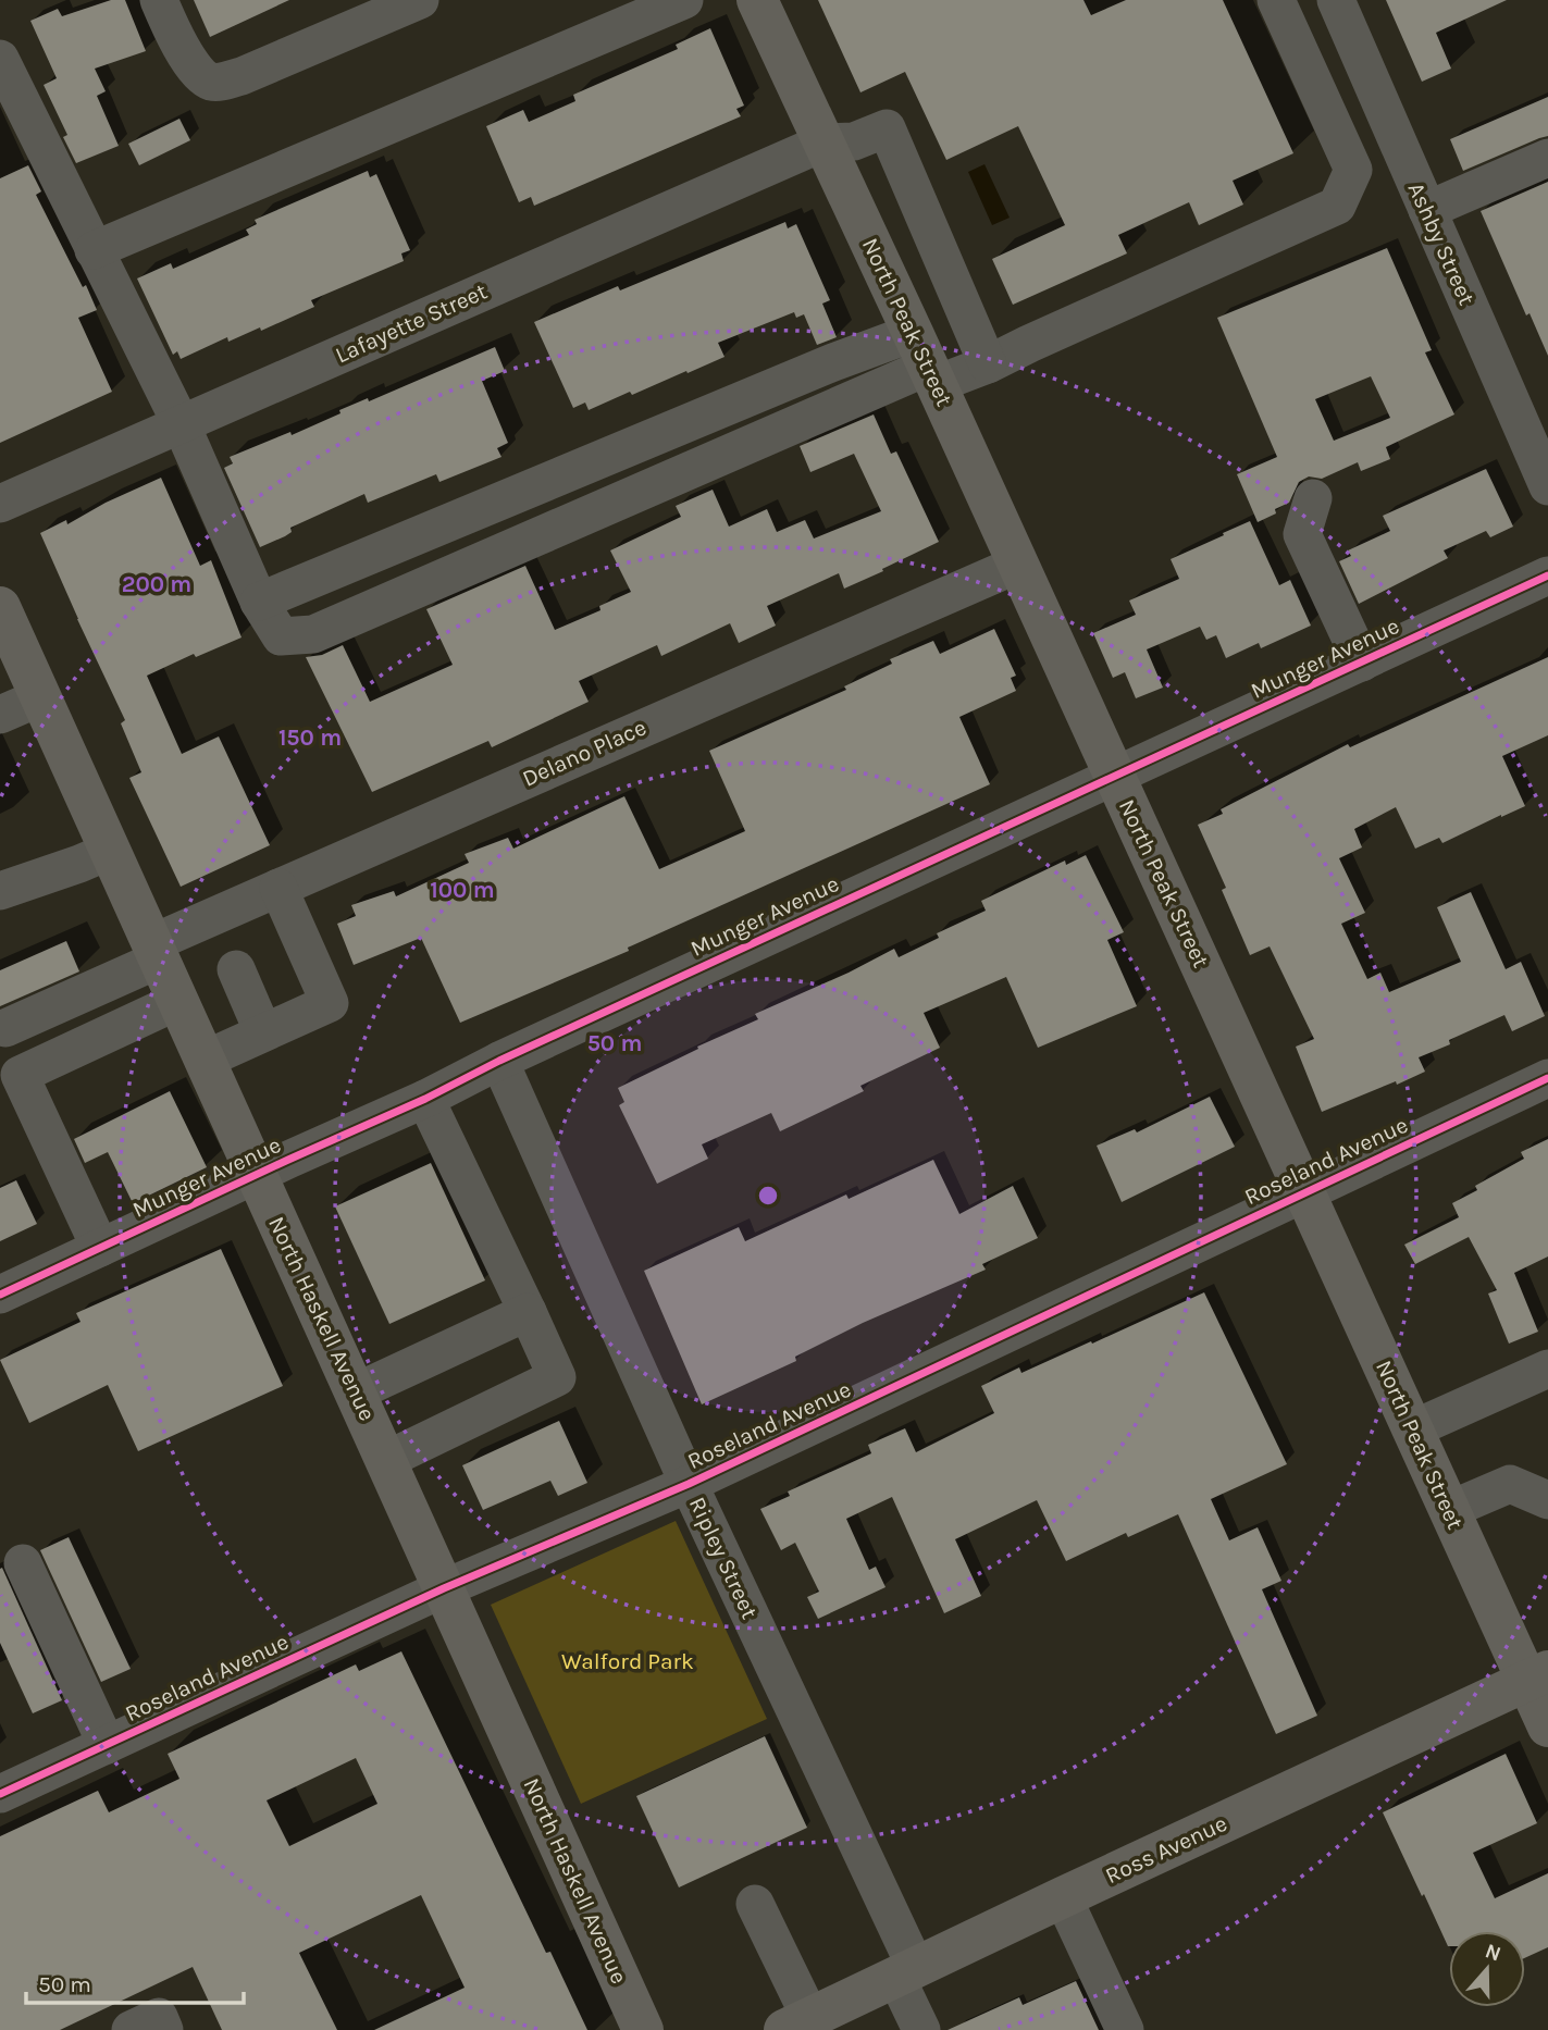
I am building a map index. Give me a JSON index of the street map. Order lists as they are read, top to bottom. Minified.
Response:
{"streets":{"main road":["North Peak Street","North Haskell Avenue","Ross Avenue"],"street":["Ashby Street","Lafayette Street","Munger Avenue","Delano Place","Roseland Avenue","Ripley Street"]},"crossings":[["North Peak Street","Lafayette Street"],["North Peak Street","Munger Avenue"],["North Peak Street","Delano Place"],["North Peak Street","Roseland Avenue"],["North Peak Street","Ross Avenue"],["Munger Avenue","North Haskell Avenue"],["Munger Avenue","Ripley Street"],["Delano Place","North Haskell Avenue"],["Roseland Avenue","North Haskell Avenue"],["Roseland Avenue","Ripley Street"],["Ripley Street","Ross Avenue"]],"parks":["Walford Park"],"scale_bar":"50 m","north":"top","rings":["200 m","150 m","100 m","50 m"]}
